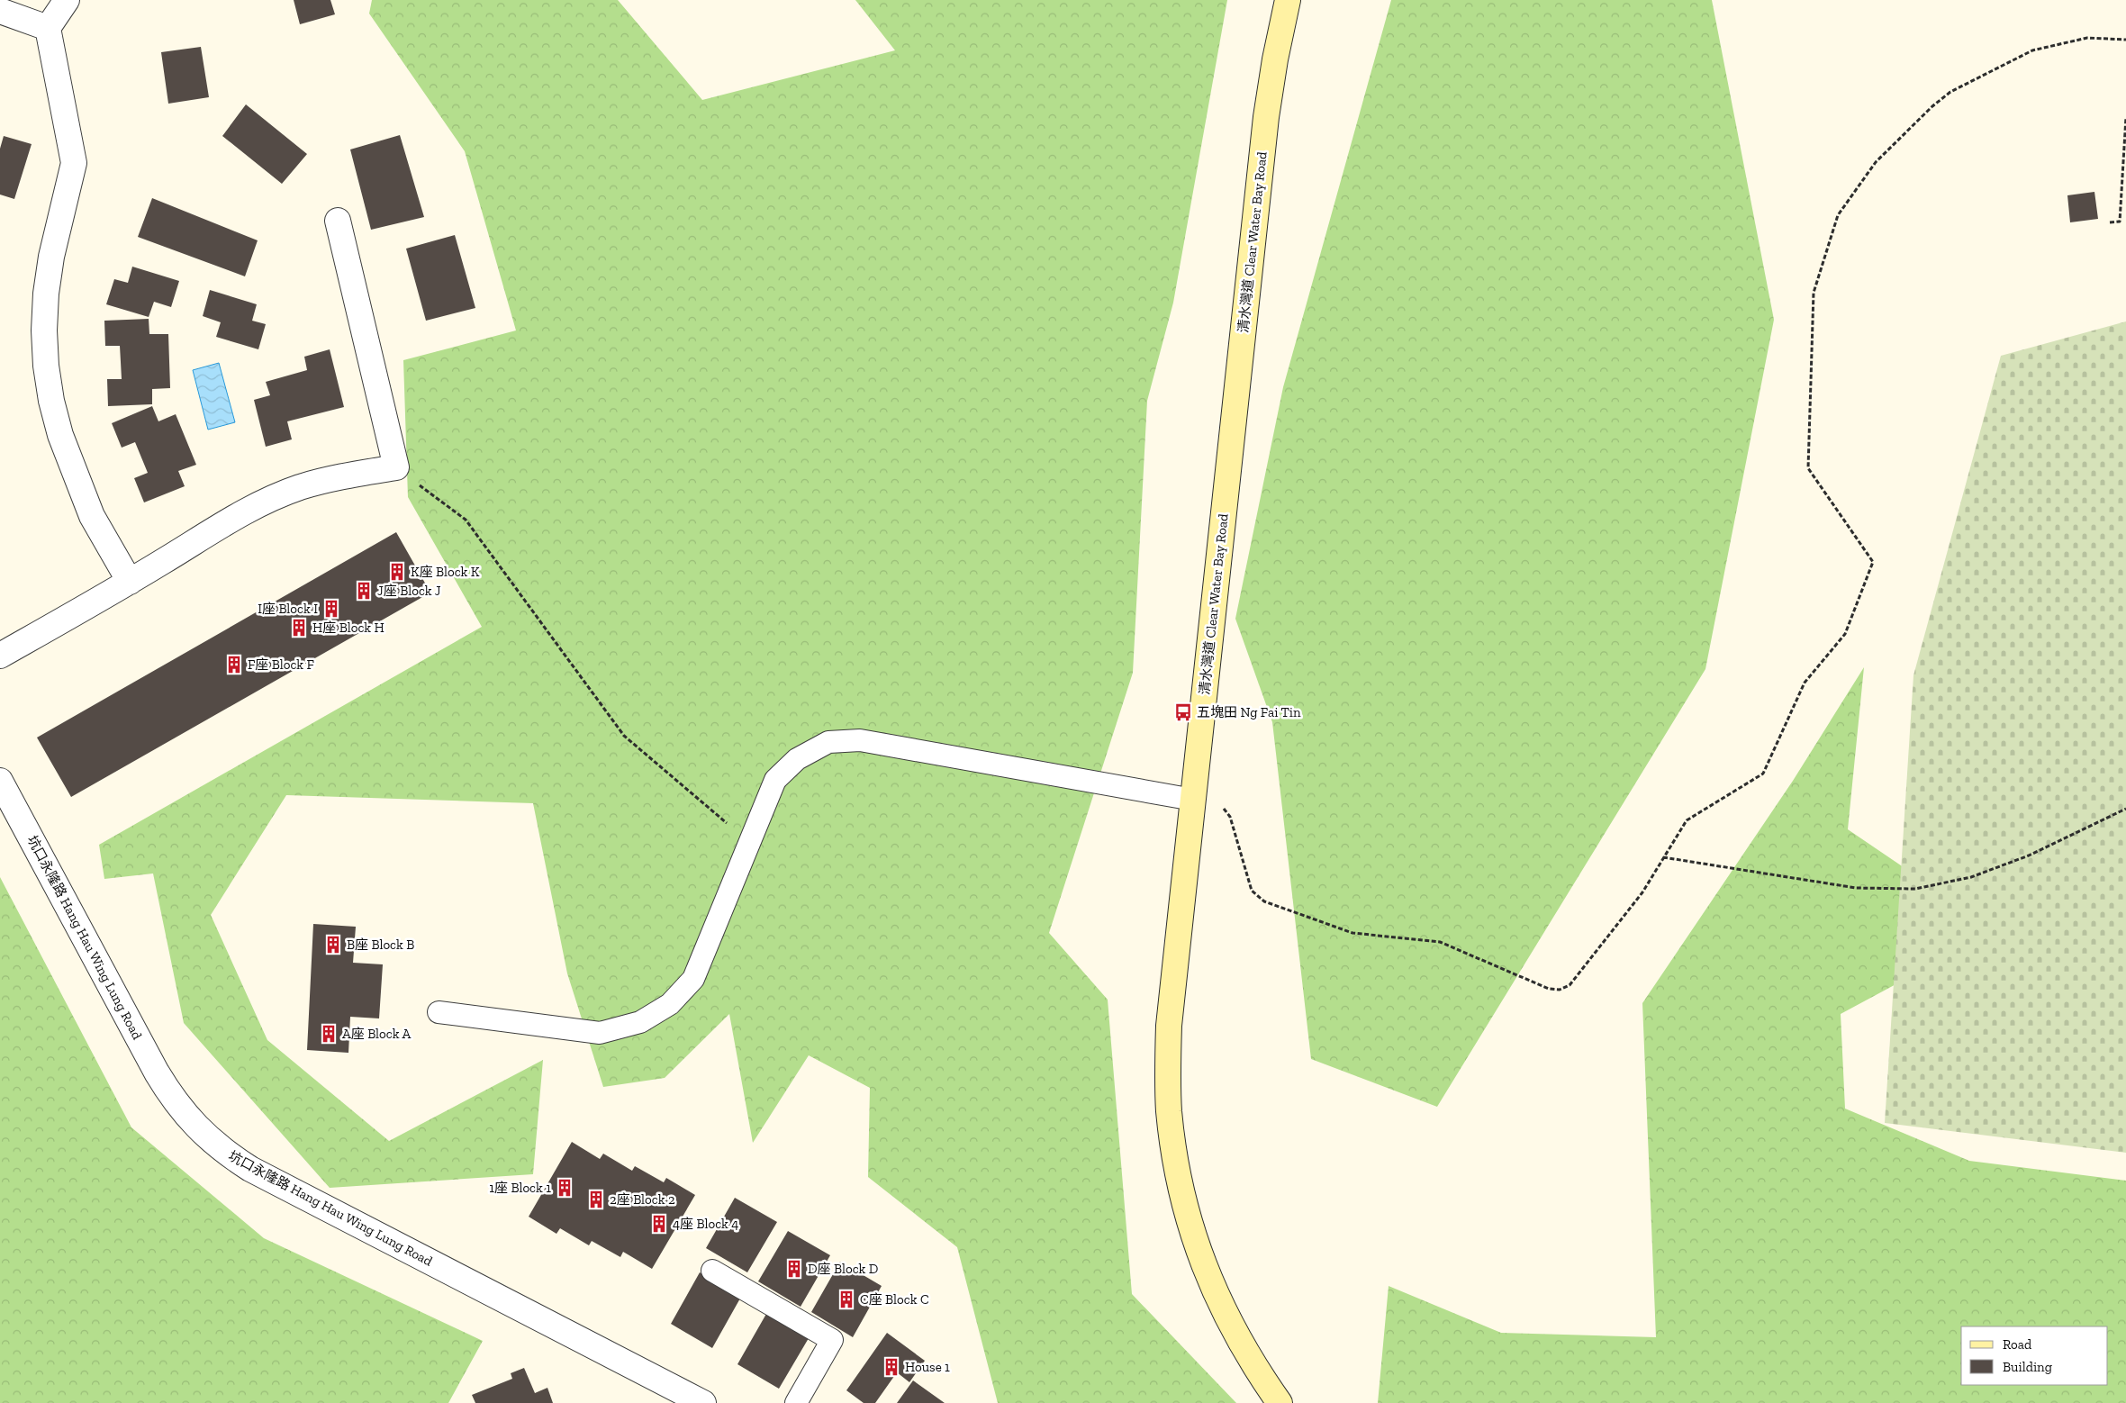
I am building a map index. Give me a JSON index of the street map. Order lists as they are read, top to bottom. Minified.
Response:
{"streets":{"main road":["清水灣道 Clear Water Bay Road"],"street":["坑口永隆路 Hang Hau Wing Lung Road"]},"places":{"building":["K座 Block K","J座 Block J","I座 Block I","H座 Block H","F座 Block F","B座 Block B","A座 Block A","1座 Block 1","2座 Block 2","4座 Block 4","D座 Block D","C座 Block C","House 1"],"bus stop":["五塊田 Ng Fai Tin"]},"legend":["Road","Building"]}
